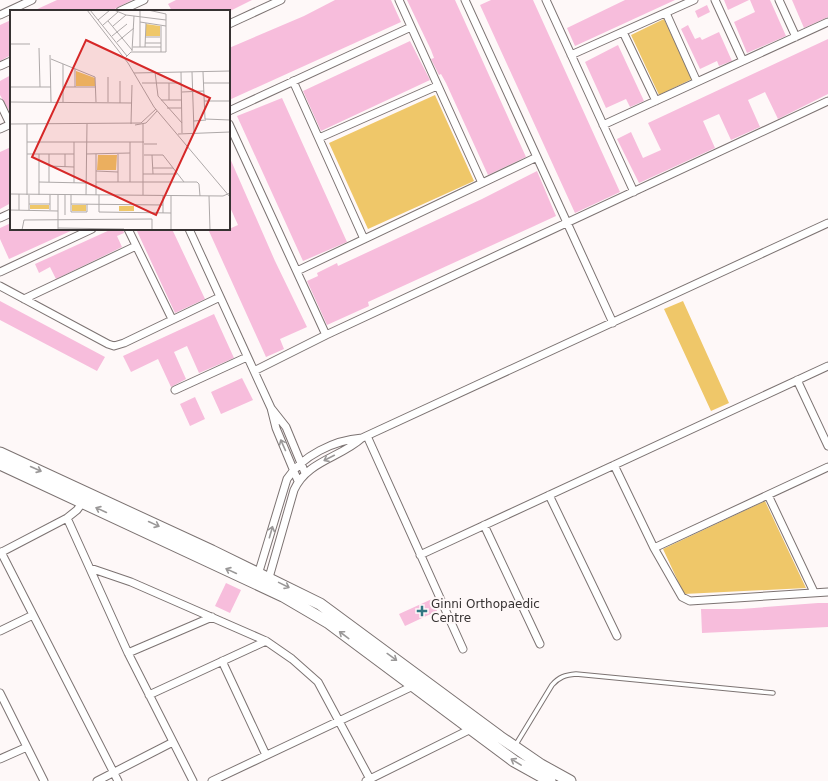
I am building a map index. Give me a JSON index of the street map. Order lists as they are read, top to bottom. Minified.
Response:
{"places":{"health":["Ginni Orthopaedic Centre"]}}
